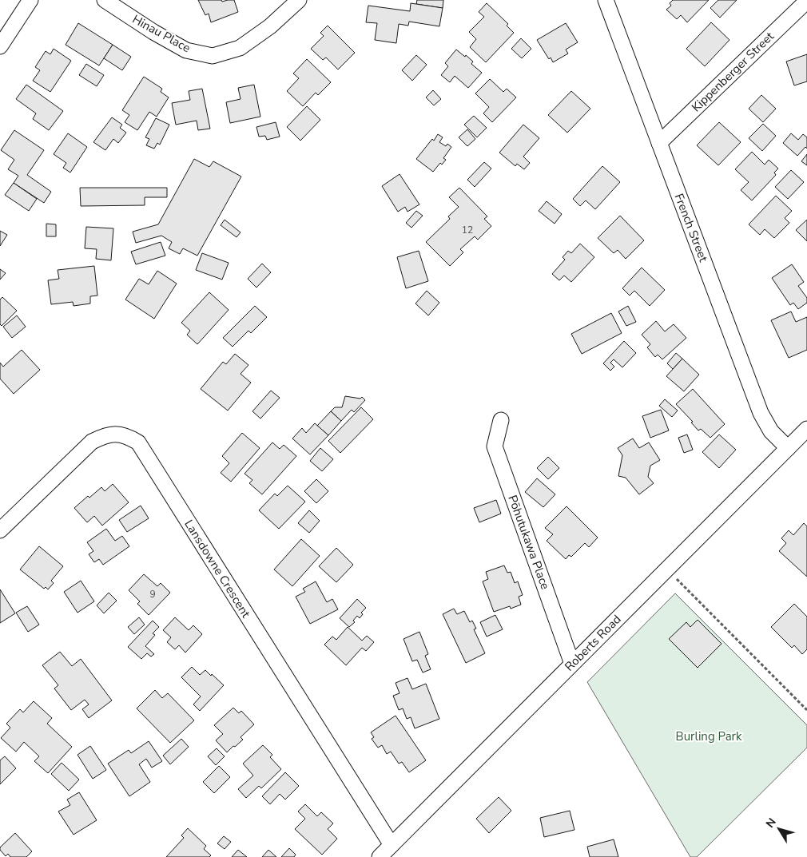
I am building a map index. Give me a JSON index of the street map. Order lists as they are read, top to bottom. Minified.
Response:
{"streets":{"street":["Hinau Place","Kippenberger Street","French Street","Pōhutukawa Place","Lansdowne Crescent","Roberts Road"]},"crossings":[["Kippenberger Street","French Street"],["French Street","Roberts Road"],["Pōhutukawa Place","Roberts Road"],["Lansdowne Crescent","Roberts Road"]],"parks":["Burling Park"],"house_numbers":["12","9"],"north":"top left"}
